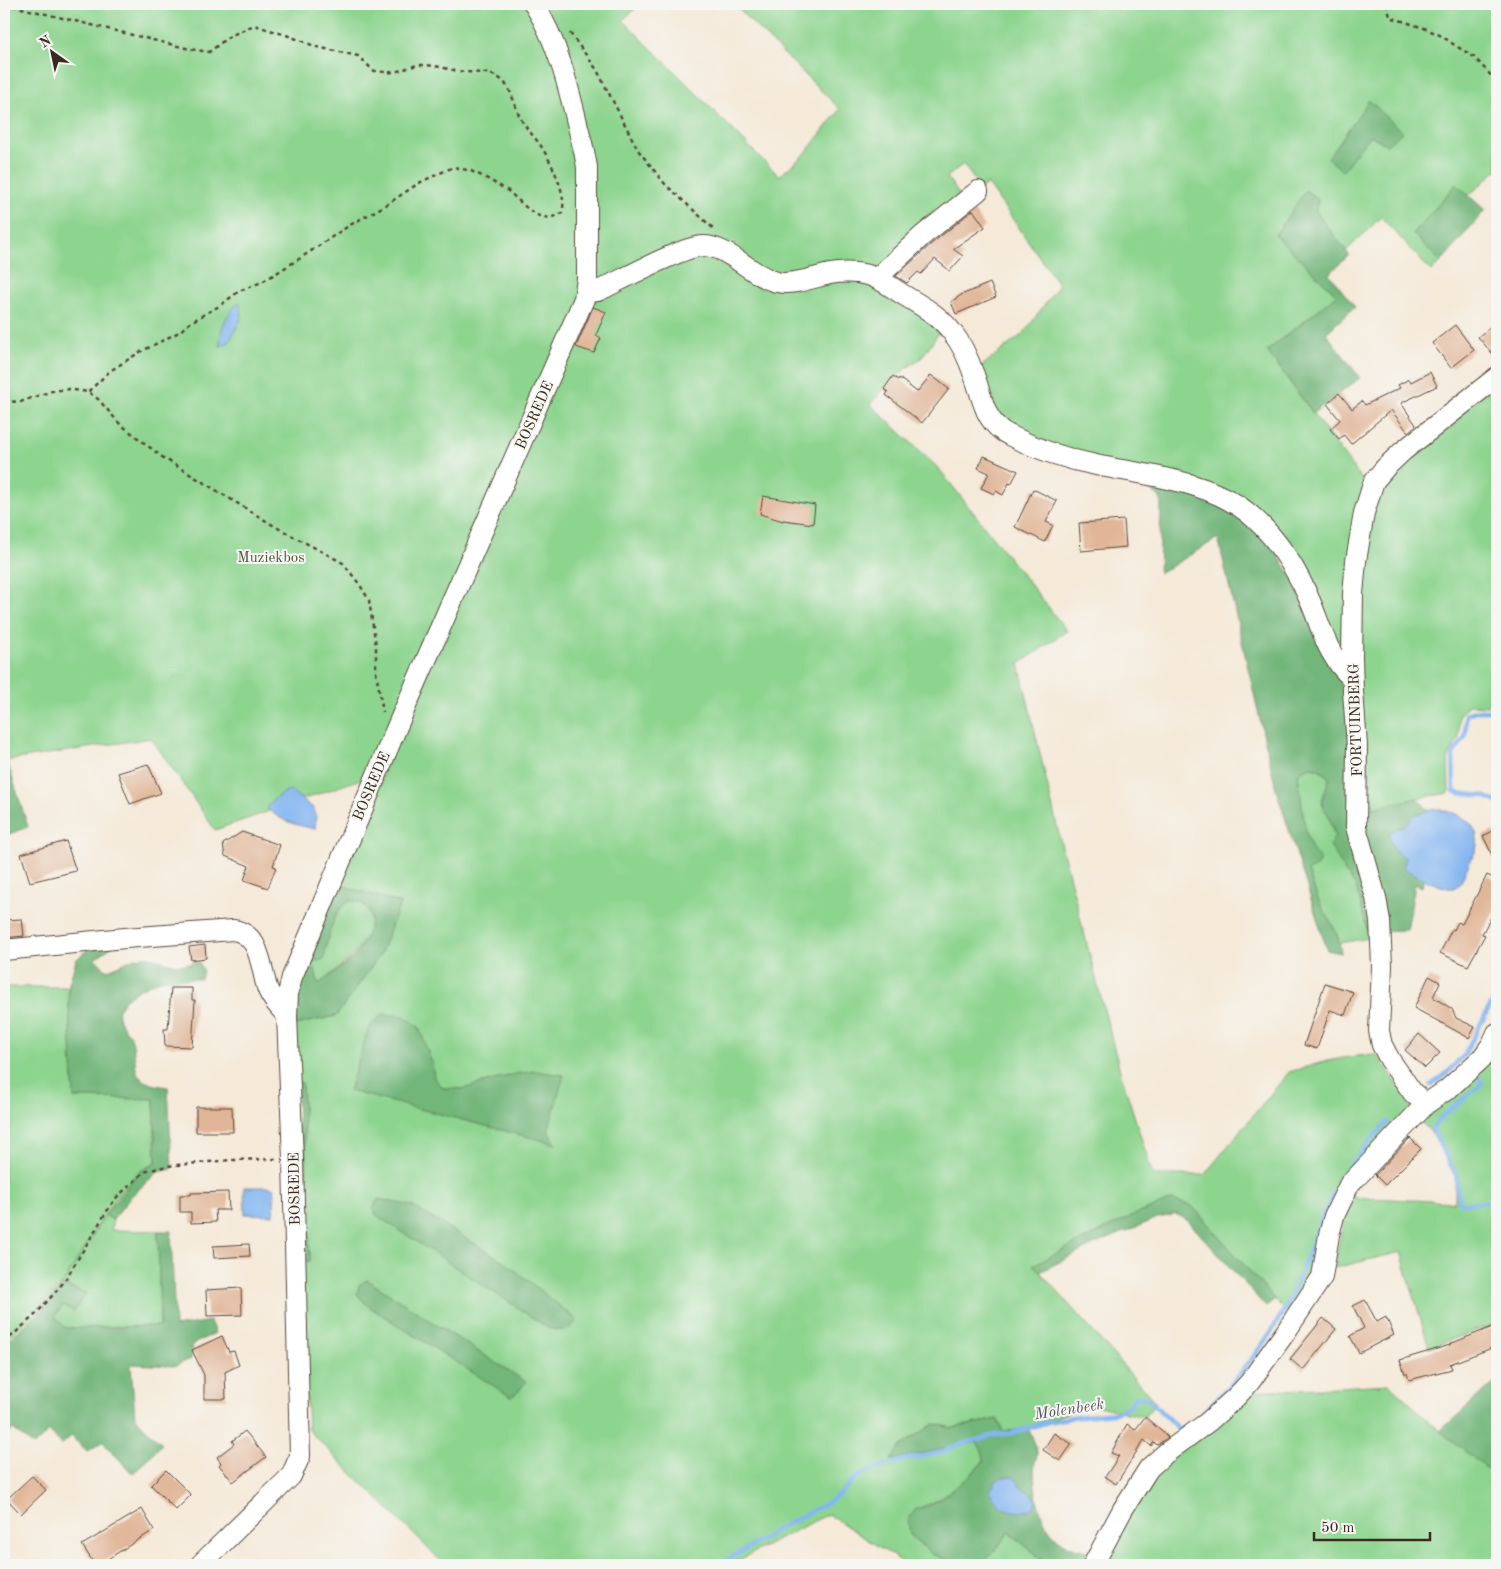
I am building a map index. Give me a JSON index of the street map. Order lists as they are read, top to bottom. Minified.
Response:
{"streets":{"street":["BOSREDE","FORTUINBERG"]},"water":["Molenbeek"],"parks":["Muziekbos"],"scale_bar":"50 m","north":"top left"}
